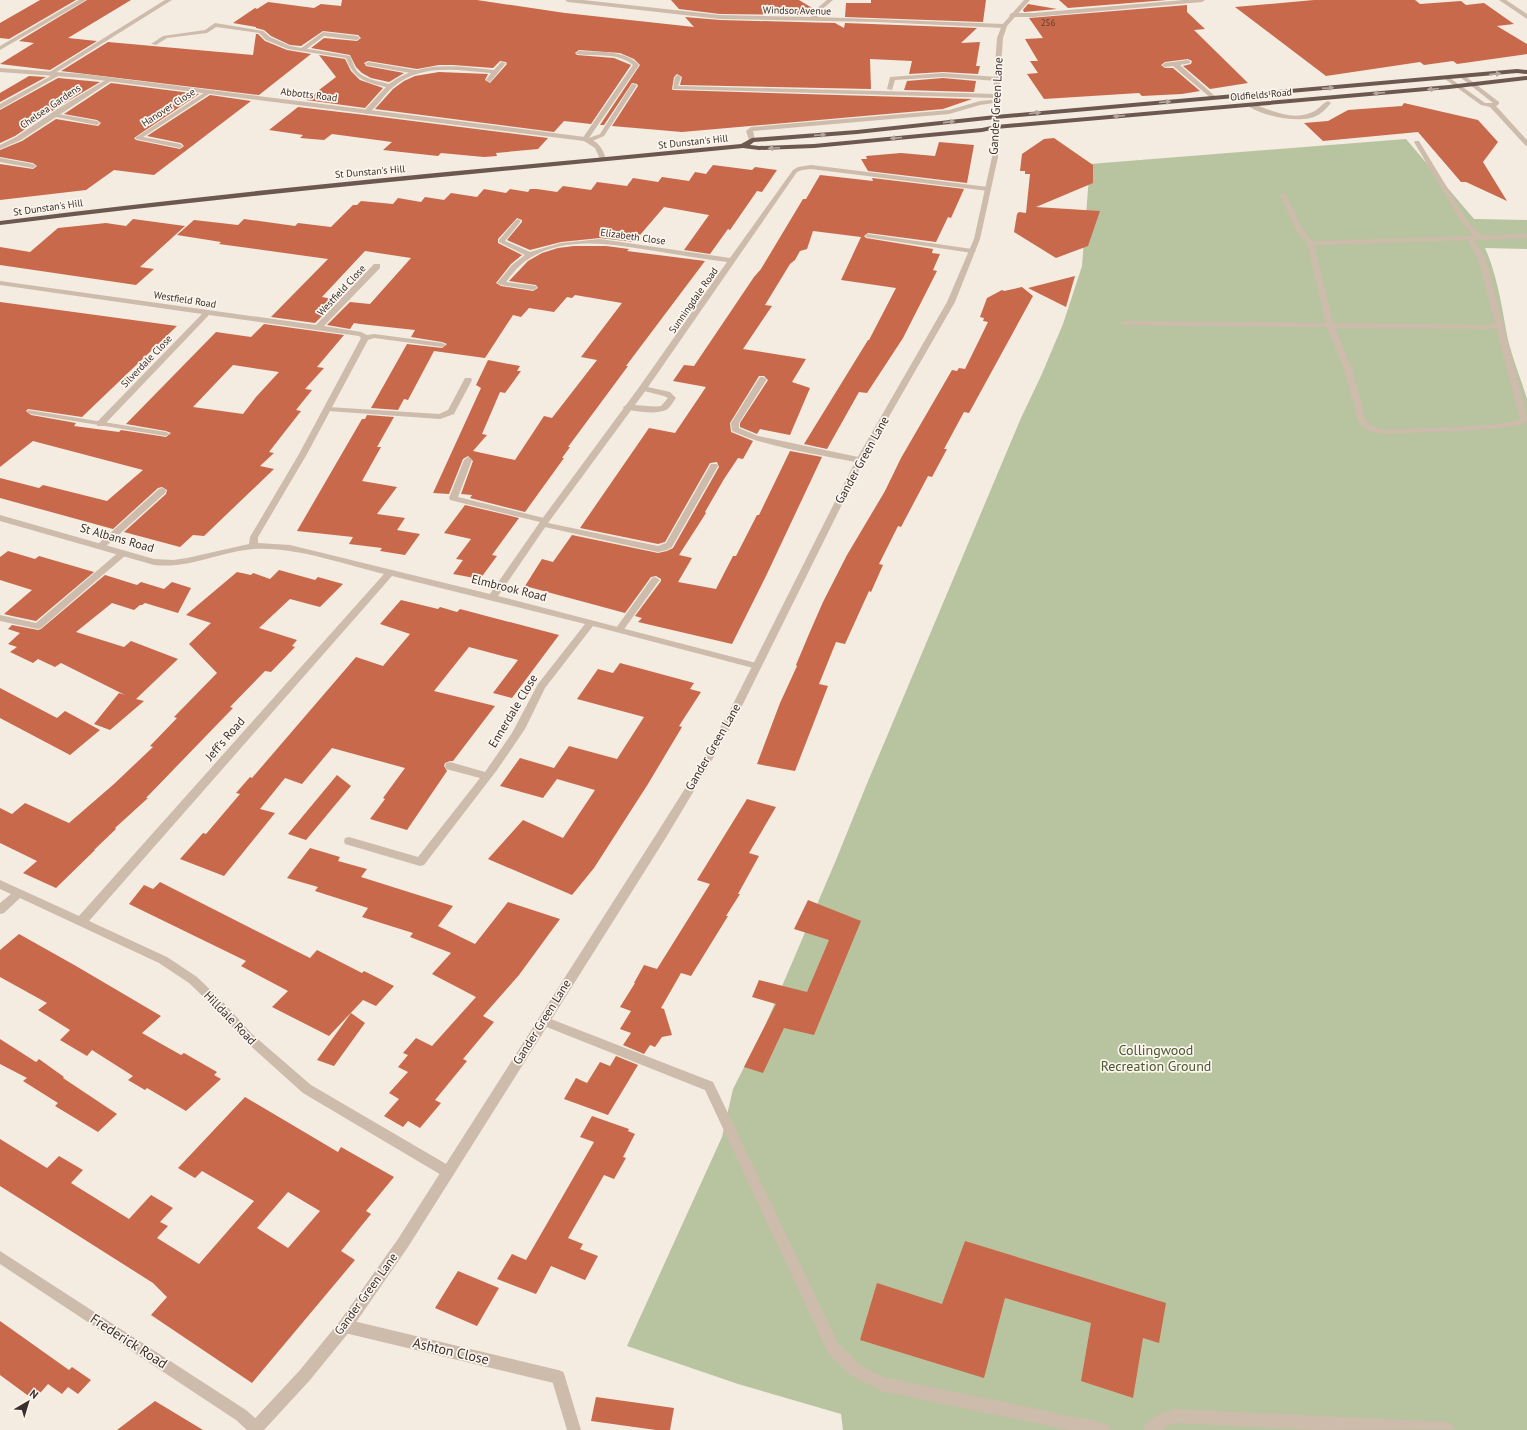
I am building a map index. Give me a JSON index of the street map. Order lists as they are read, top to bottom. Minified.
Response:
{"streets":{"highway":["Oldfields Road","St Dunstan's Hill"],"street":["Windsor Avenue","Abbotts Road","Chelsea Gardens","Gander Green Lane","Hanover Close","Elizabeth Close","Westfield Close","Westfield Road","Sunningdale Road","Silverdale Close","St Albans Road","Elmbrook Road","Ennerdale Close","Jeff's Road","Hilldale Road","Frederick Road","Ashton Close"]},"crossings":[["Windsor Avenue","Gander Green Lane"],["Abbotts Road","Chelsea Gardens"],["Abbotts Road","Hanover Close"],["Oldfields Road","Gander Green Lane"],["Oldfields Road","St Dunstan's Hill"],["Gander Green Lane","St Dunstan's Hill"],["Gander Green Lane","Sunningdale Road"],["Gander Green Lane","Elmbrook Road"],["Gander Green Lane","Hilldale Road"],["Gander Green Lane","Frederick Road"],["Gander Green Lane","Ashton Close"],["Elizabeth Close","Sunningdale Road"],["Westfield Close","Westfield Road"],["Westfield Road","Silverdale Close"],["Sunningdale Road","Elmbrook Road"],["St Albans Road","Elmbrook Road"],["Elmbrook Road","Ennerdale Close"],["Elmbrook Road","Jeff's Road"],["Jeff's Road","Hilldale Road"]],"parks":["Collingwood Recreation Ground"],"house_numbers":["256"],"north":"top right"}
